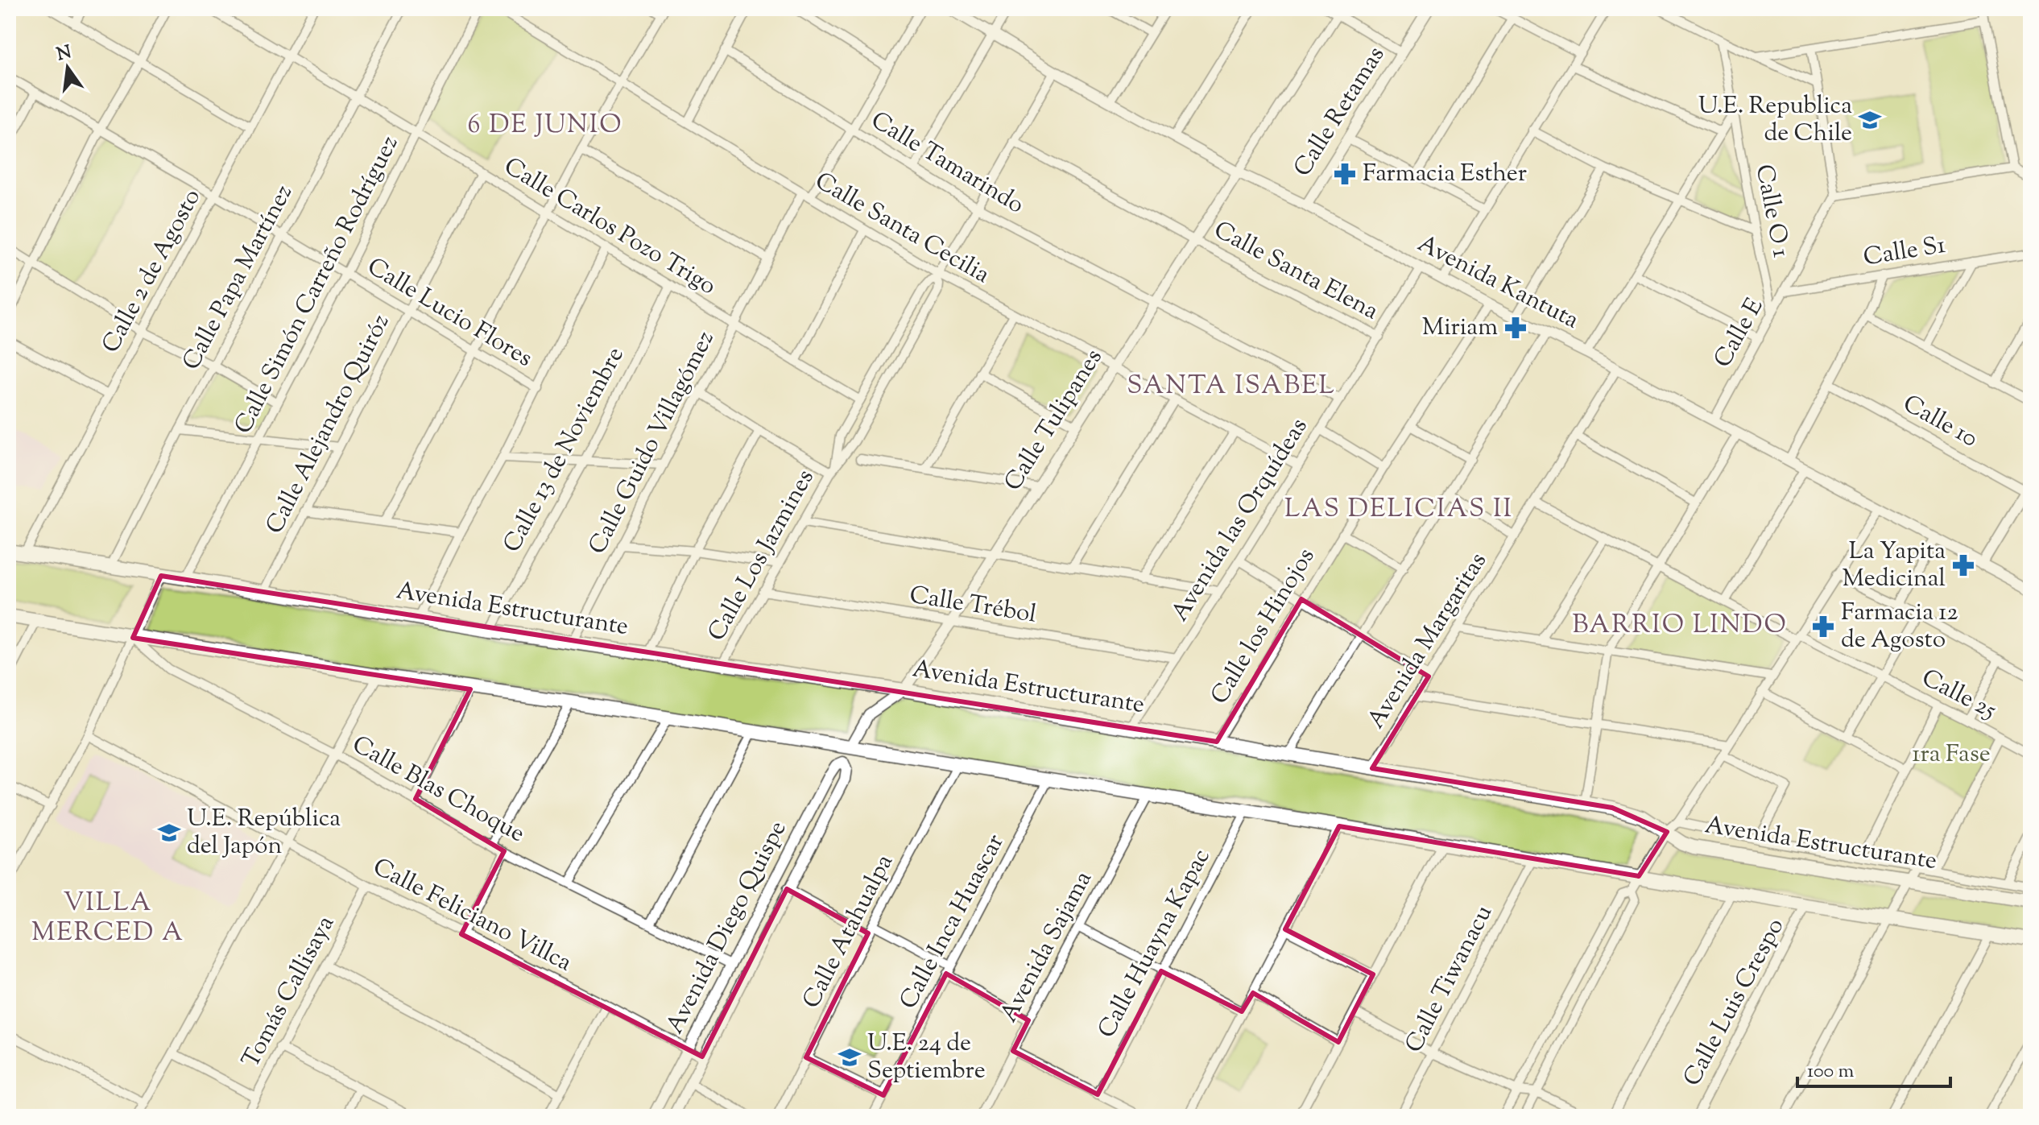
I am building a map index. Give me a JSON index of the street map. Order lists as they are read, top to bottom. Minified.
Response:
{"streets":{"main road":["Avenida Estructurante"],"street":["Calle Retamas","Calle Tamarindo","Calle O 1","Calle Carlos Pozo Trigo","Calle Santa Cecilia","Calle S1","Calle 2 de Agosto","Calle Santa Elena","Calle Papa Martínez","Avenida Kantuta","Calle Simón Carreño Rodríguez","Calle Lucio Flores","Calle E","Calle Tulipanes","Calle 10","Calle Alejandro Quiróz","Calle Guido Villagómez","Calle 13 de Noviembre","Avenida las Orquídeas","Calle Los Jazmines","Calle Trébol","Calle los Hinojos","Avenida Margaritas","Calle 25","Calle Blas Choque","Calle Feliciano Villca","Calle Inca Huascar","Avenida Diego Quispe","Calle Atahualpa","Calle Huayna Kapac","Avenida Sajama","Calle Tiwanacu","Tomás Callisaya","Calle Luis Crespo"]},"crossings":[["Calle Retamas","Avenida Kantuta"],["Calle Tamarindo","Calle Tulipanes"],["Calle Tamarindo","Calle Guido Villagómez"],["Calle Tamarindo","Avenida las Orquídeas"],["Calle Tamarindo","Calle Los Jazmines"],["Calle O 1","Calle E"],["Calle Carlos Pozo Trigo","Calle 2 de Agosto"],["Calle Carlos Pozo Trigo","Calle Papa Martínez"],["Calle Carlos Pozo Trigo","Calle Simón Carreño Rodríguez"],["Calle Carlos Pozo Trigo","Calle Alejandro Quiróz"],["Calle Carlos Pozo Trigo","Calle Guido Villagómez"],["Calle Carlos Pozo Trigo","Calle 13 de Noviembre"],["Calle Carlos Pozo Trigo","Calle Los Jazmines"],["Calle Santa Cecilia","Calle Tulipanes"],["Calle Santa Cecilia","Calle Guido Villagómez"],["Calle Santa Cecilia","Avenida las Orquídeas"],["Calle Santa Cecilia","Calle Los Jazmines"],["Calle S1","Calle E"],["Calle 2 de Agosto","Calle Lucio Flores"],["Calle 2 de Agosto","Avenida Estructurante"],["Calle Santa Elena","Calle Tulipanes"],["Calle Santa Elena","Avenida las Orquídeas"],["Calle Santa Elena","Calle Los Jazmines"],["Calle Papa Martínez","Calle Lucio Flores"],["Calle Papa Martínez","Avenida Estructurante"],["Avenida Kantuta","Calle E"],["Avenida Kantuta","Calle Tulipanes"],["Avenida Kantuta","Avenida las Orquídeas"],["Avenida Kantuta","Calle Los Jazmines"],["Avenida Kantuta","Calle los Hinojos"],["Avenida Kantuta","Avenida Margaritas"],["Calle Simón Carreño Rodríguez","Calle Lucio Flores"],["Calle Simón Carreño Rodríguez","Avenida Estructurante"],["Calle Lucio Flores","Calle Alejandro Quiróz"],["Calle Tulipanes","Calle Trébol"],["Calle Tulipanes","Avenida Estructurante"],["Calle Tulipanes","Avenida Diego Quispe"],["Calle Alejandro Quiróz","Avenida Estructurante"],["Calle Guido Villagómez","Avenida Estructurante"],["Calle 13 de Noviembre","Avenida Estructurante"],["Avenida las Orquídeas","Calle Trébol"],["Avenida las Orquídeas","Avenida Estructurante"],["Calle Los Jazmines","Calle Trébol"],["Calle Los Jazmines","Avenida Estructurante"],["Avenida Estructurante","Calle los Hinojos"],["Avenida Estructurante","Avenida Margaritas"],["Avenida Estructurante","Avenida Diego Quispe"],["Avenida Margaritas","Calle 25"],["Calle Blas Choque","Avenida Diego Quispe"],["Calle Feliciano Villca","Avenida Diego Quispe"],["Calle Feliciano Villca","Tomás Callisaya"]],"districts":["6 DE JUNIO","SANTA ISABEL","LAS DELICIAS II","BARRIO LINDO","VILLA MERCED A"],"parks":["1ra Fase"],"places":{"school or university":["U.E. Republica de Chile","U.E. República del Japón","U.E. 24 de Septiembre"],"pharmacy":["Farmacia Esther","Miriam","La Yapita Medicinal","Farmacia 12 de Agosto"]},"scale_bar":"100 m","north":"top"}
